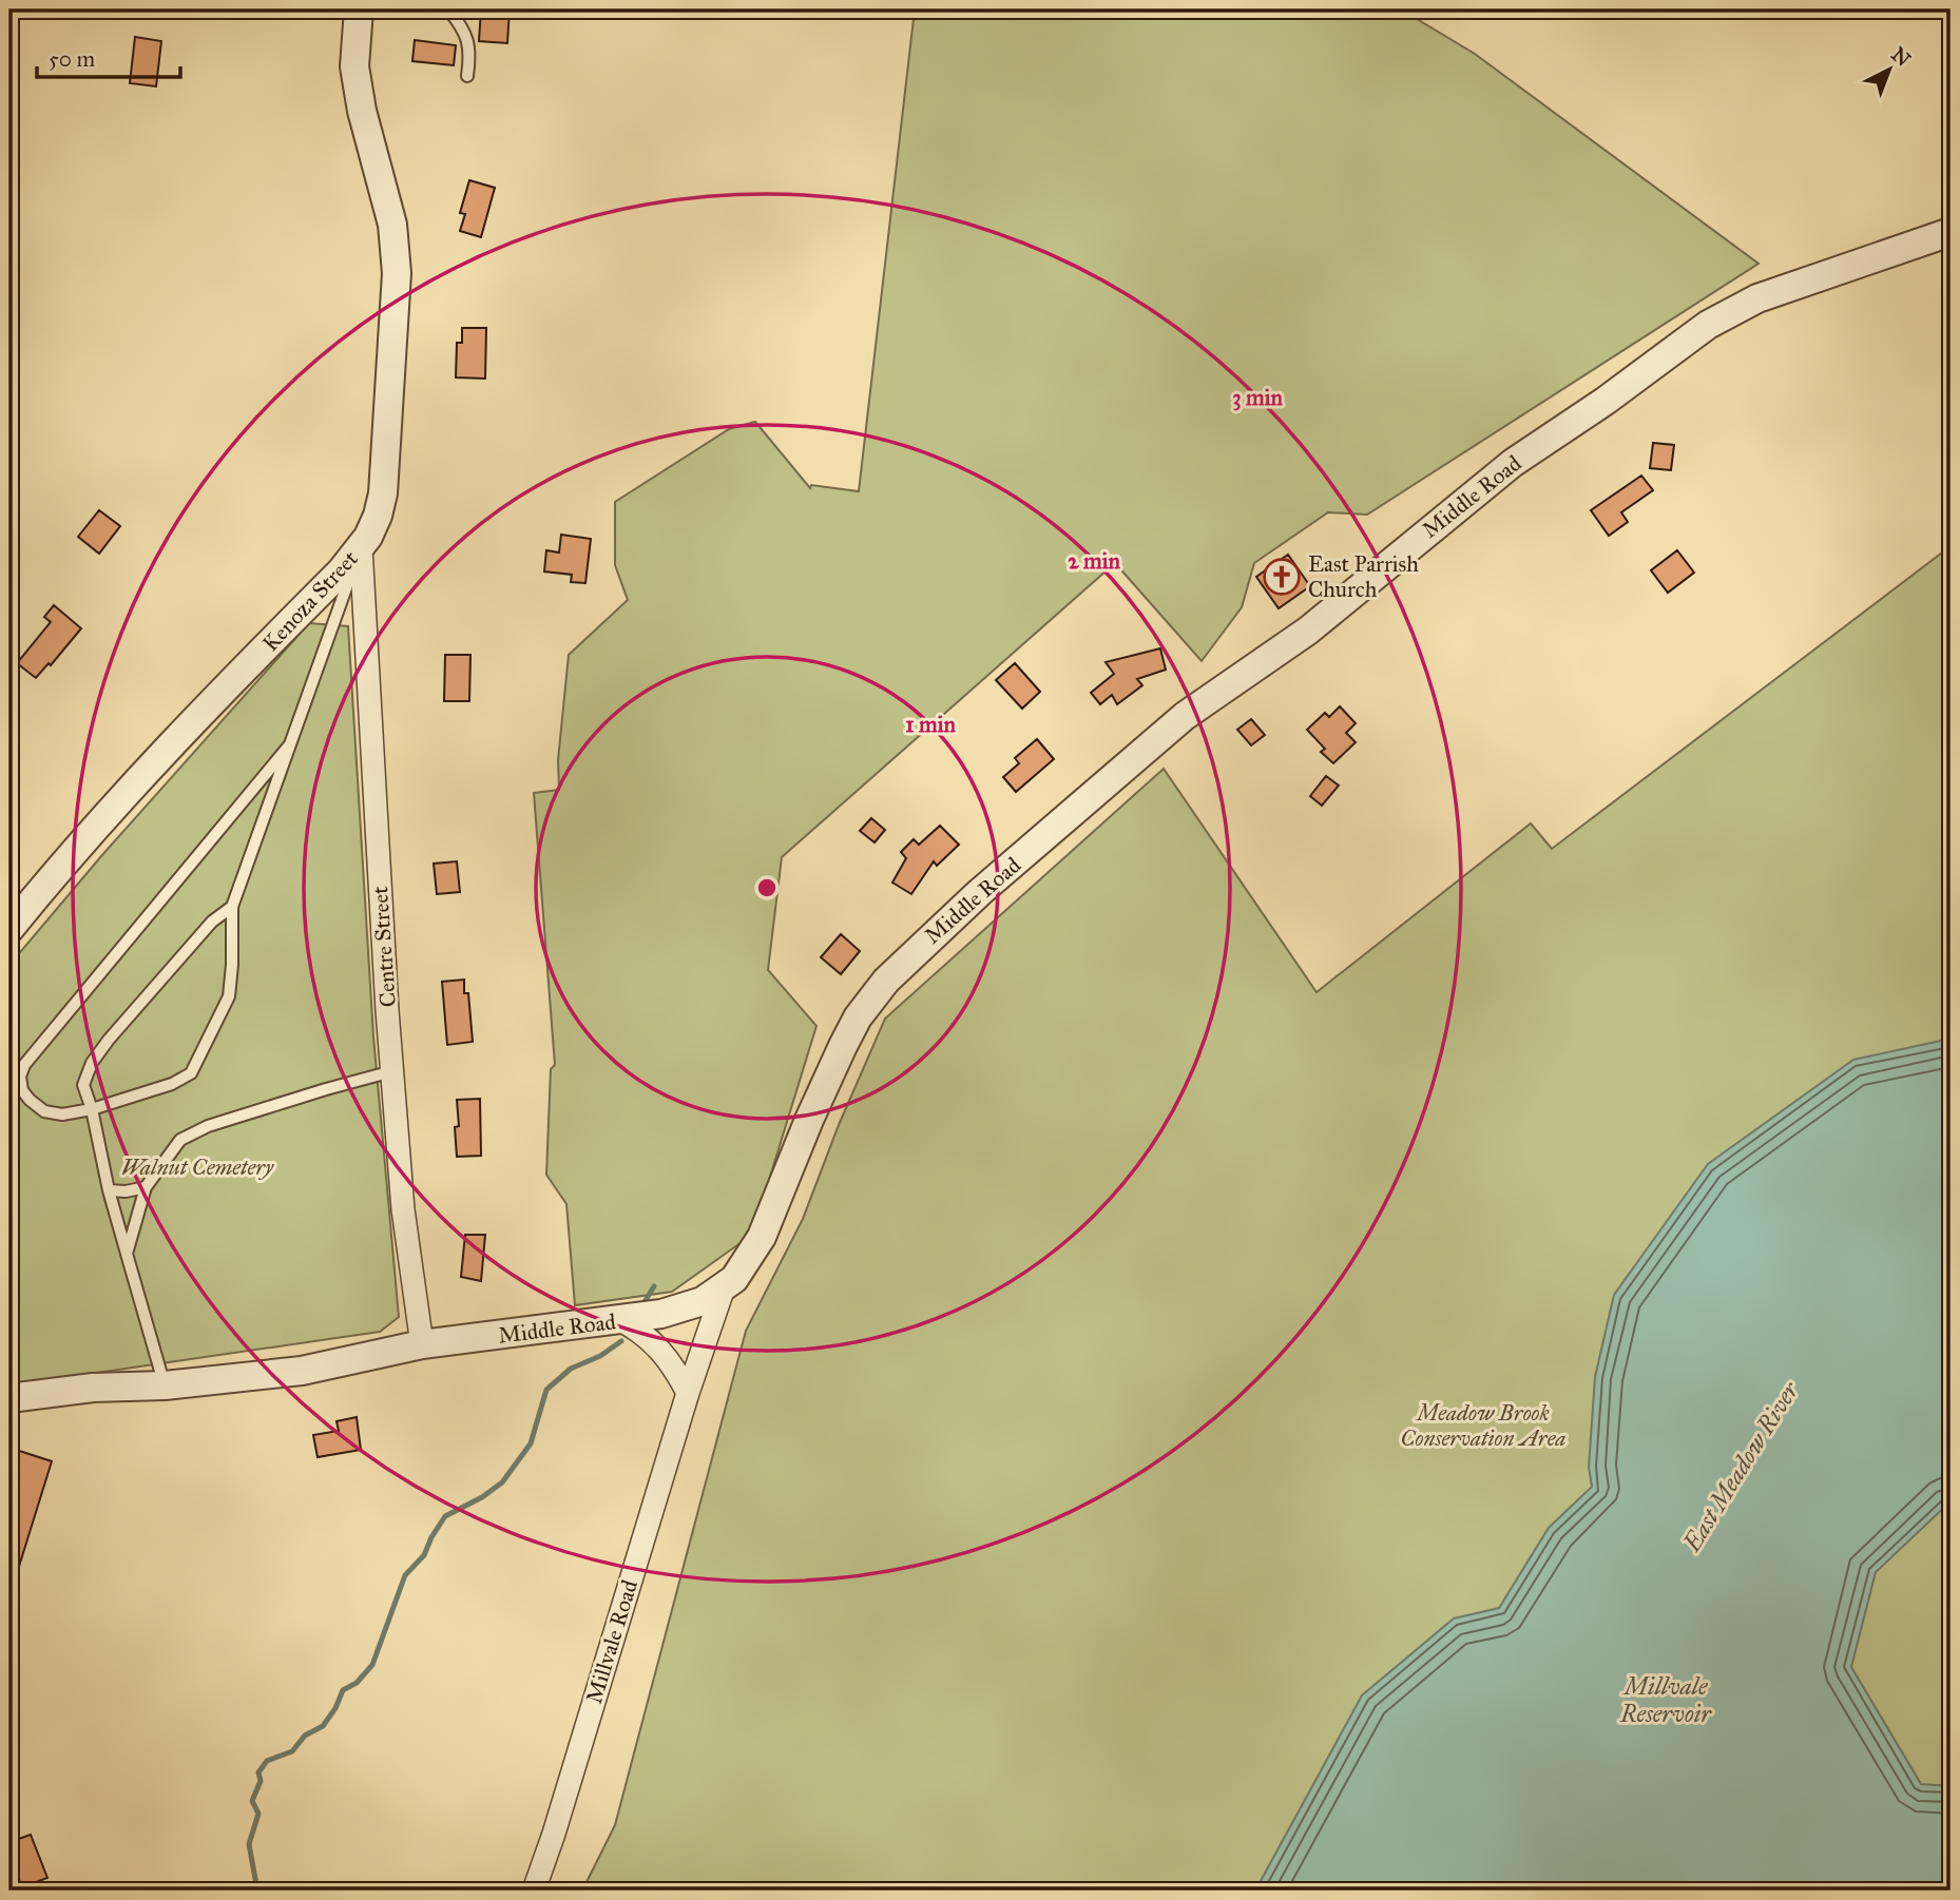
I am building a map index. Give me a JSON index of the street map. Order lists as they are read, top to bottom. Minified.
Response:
{"streets":{"street":["Middle Road","Kenoza Street","Centre Street","Millvale Road"]},"crossings":[["Middle Road","Centre Street"],["Middle Road","Millvale Road"],["Kenoza Street","Centre Street"]],"water":["East Meadow River","Millvale Reservoir"],"parks":["Walnut Cemetery","Meadow Brook Conservation Area"],"places":{"church":["East Parrish Church"]},"scale_bar":"50 m","north":"top right","rings":["3 min","2 min","1 min"]}
